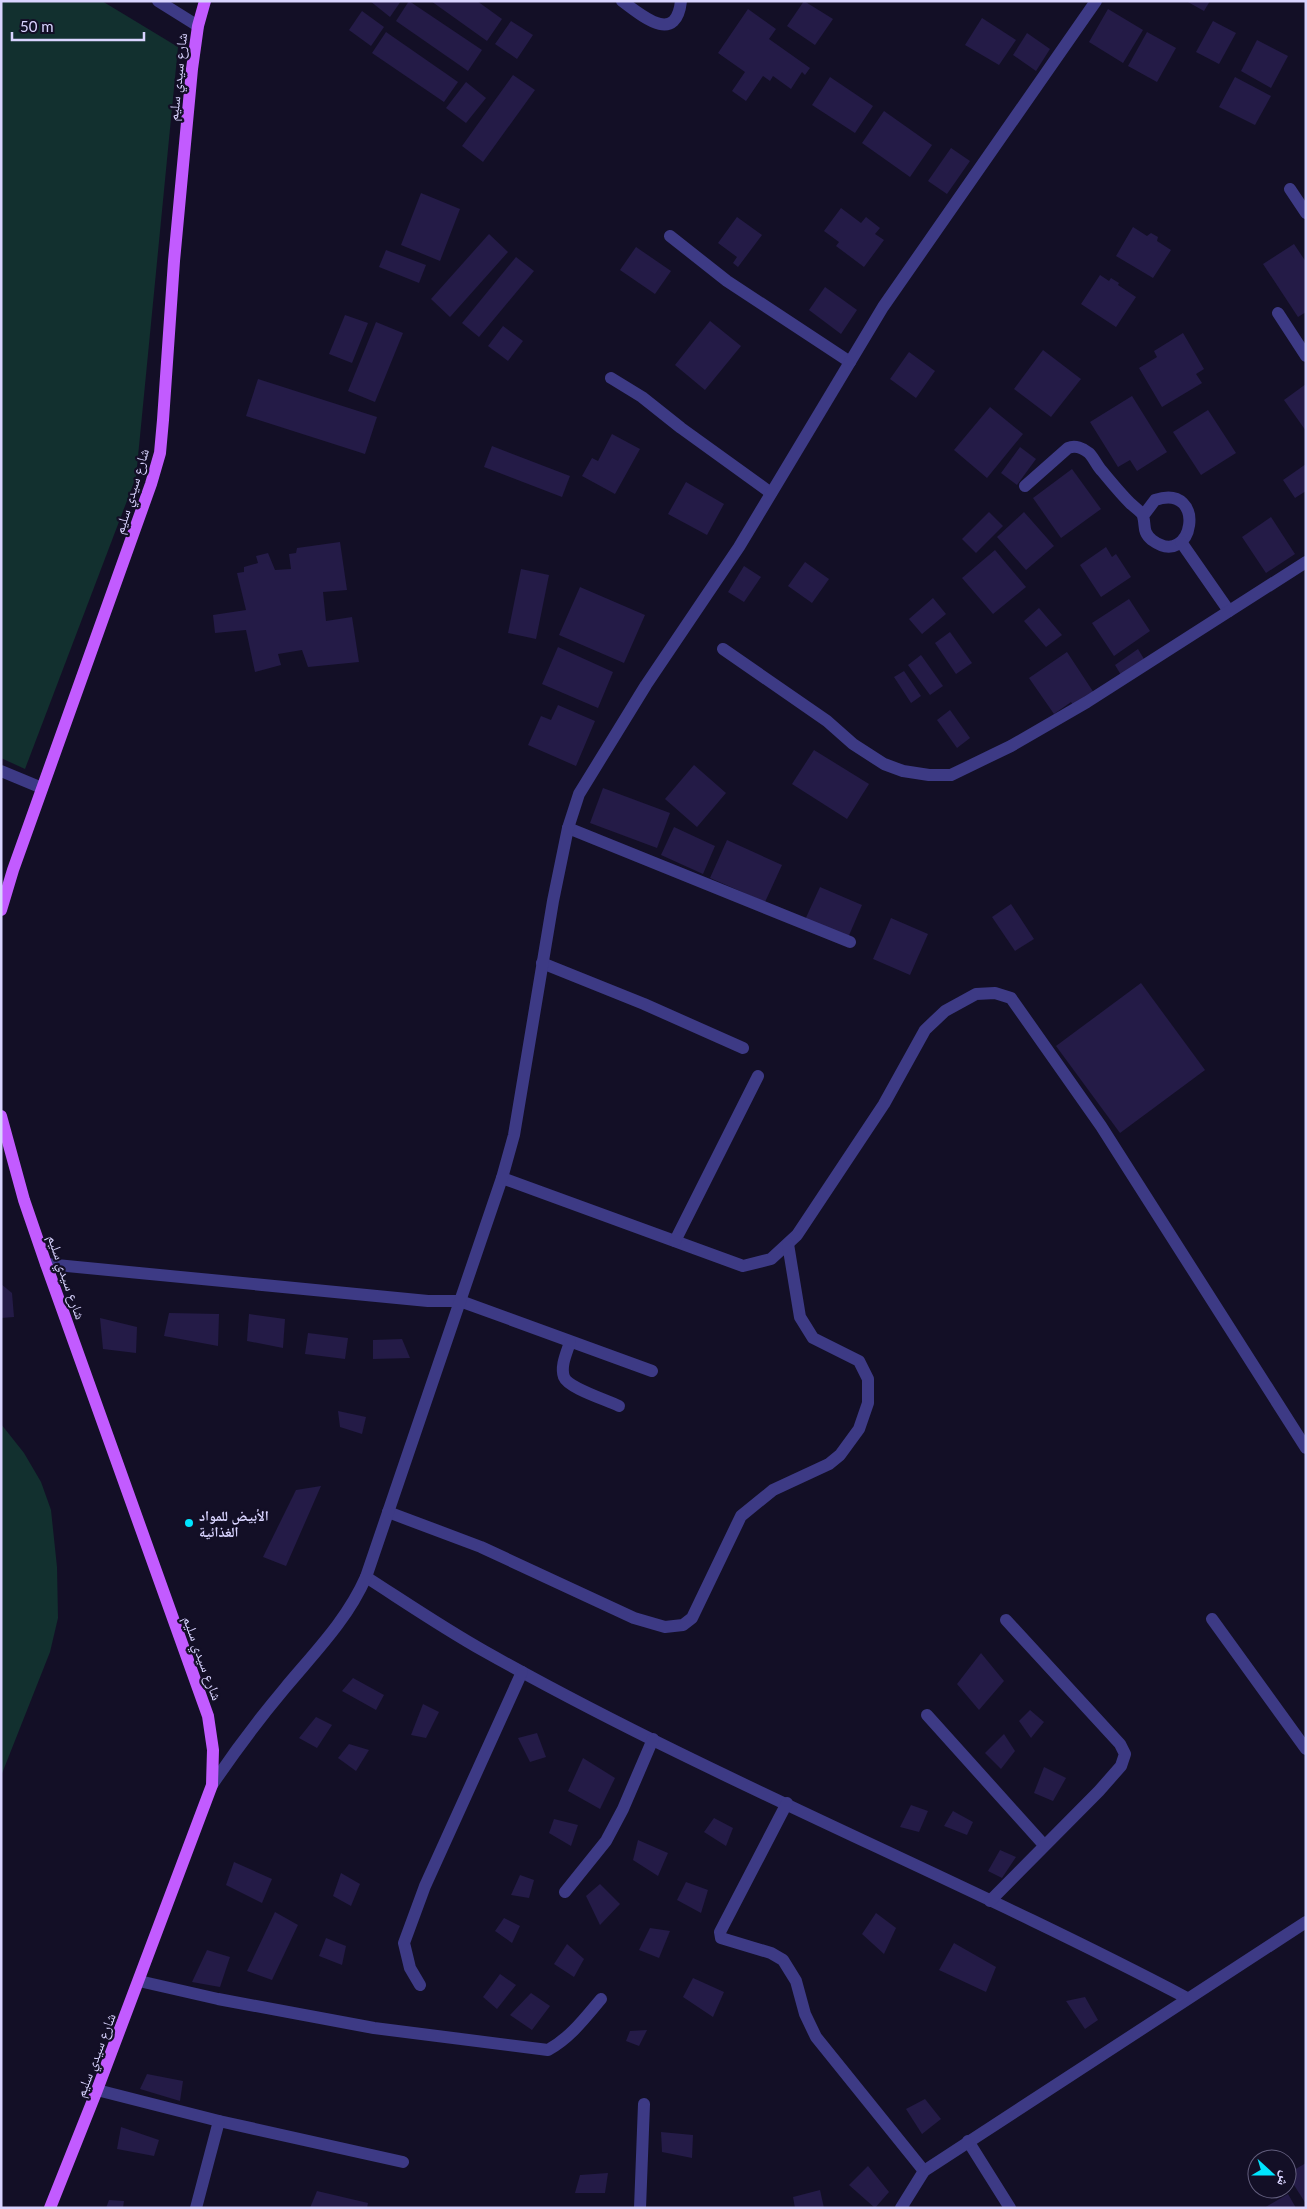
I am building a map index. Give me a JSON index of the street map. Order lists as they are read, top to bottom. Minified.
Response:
{"streets":{"main road":["شارع سيدي سليم"]},"places":["الأبيض للمواد الغذائية"],"scale_bar":"50 m","north":"right"}
